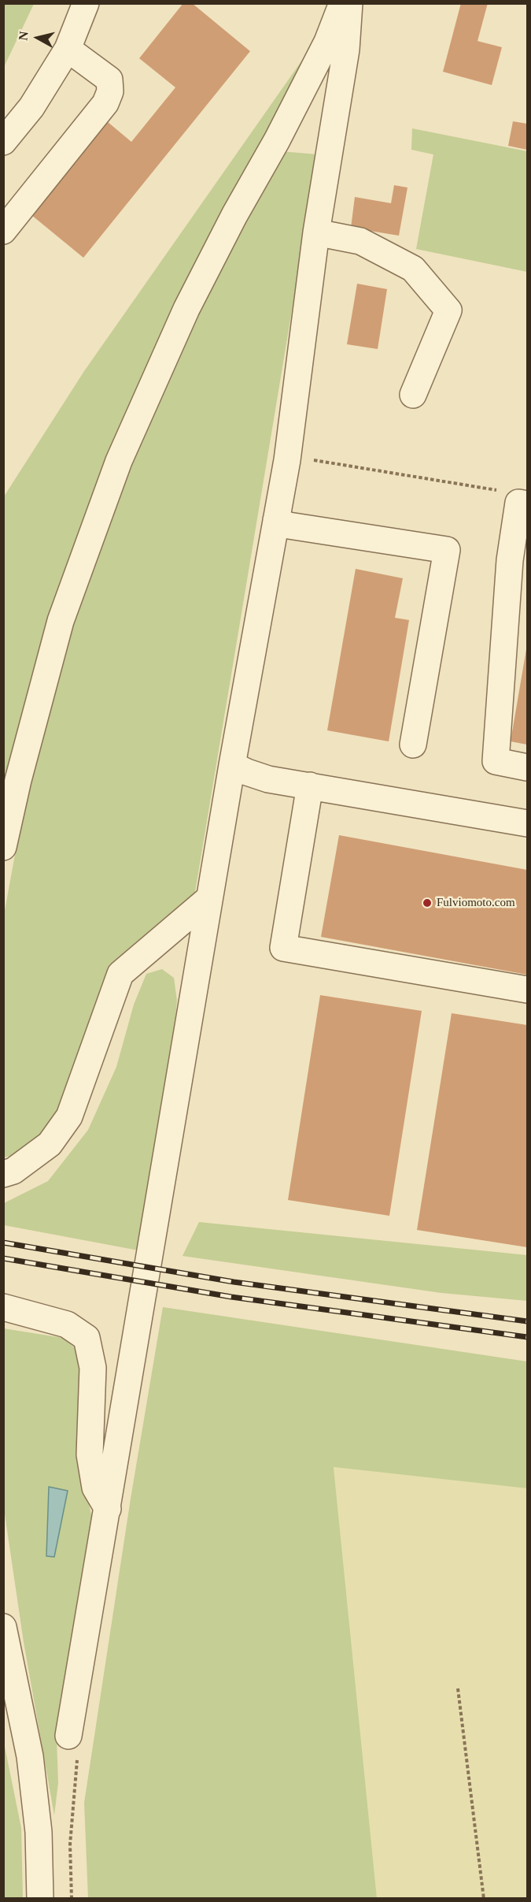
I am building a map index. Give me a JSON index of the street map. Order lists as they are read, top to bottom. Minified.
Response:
{"places":["Fulviomoto.com"],"north":"left"}
